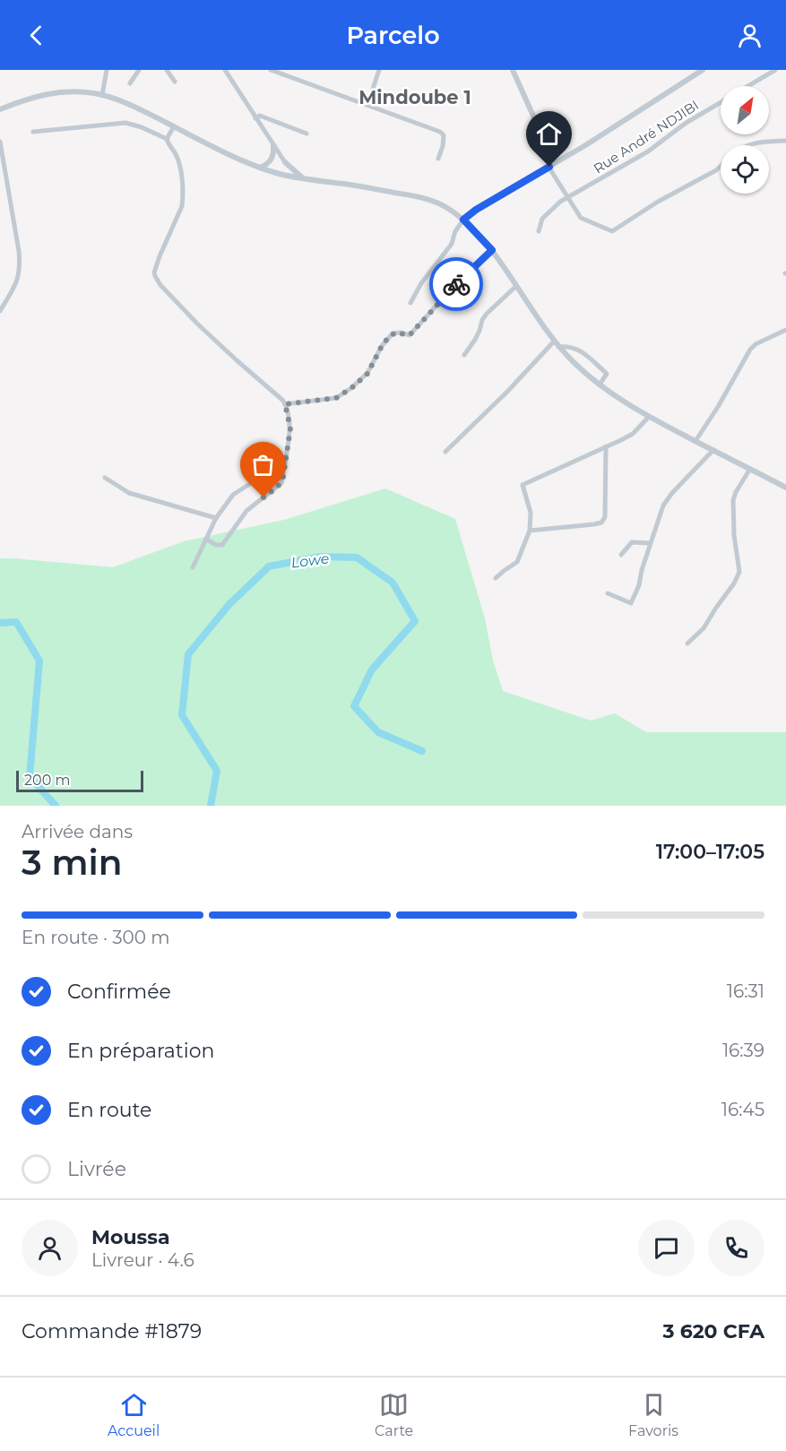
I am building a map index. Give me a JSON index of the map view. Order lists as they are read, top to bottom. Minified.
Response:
{"streets":{"street":["Rue André NDJIBI"]},"districts":["Mindoube 1"],"water":["Lowe"],"scale_bar":"200 m","north":"top right","page":{"header":"Parcelo","scale":"200 m","heading":["3 min","Arrivée dans","17:00–17:05"],"panel":["Moussa","Livreur · 4.6","Commande #1879","3 620 CFA"],"bar":"En route · 300 m","list":[["Confirmée","16:31"],["En préparation","16:39"],["En route","16:45"],"Livrée"],"tabs":["Accueil","Carte","Favoris"]}}
